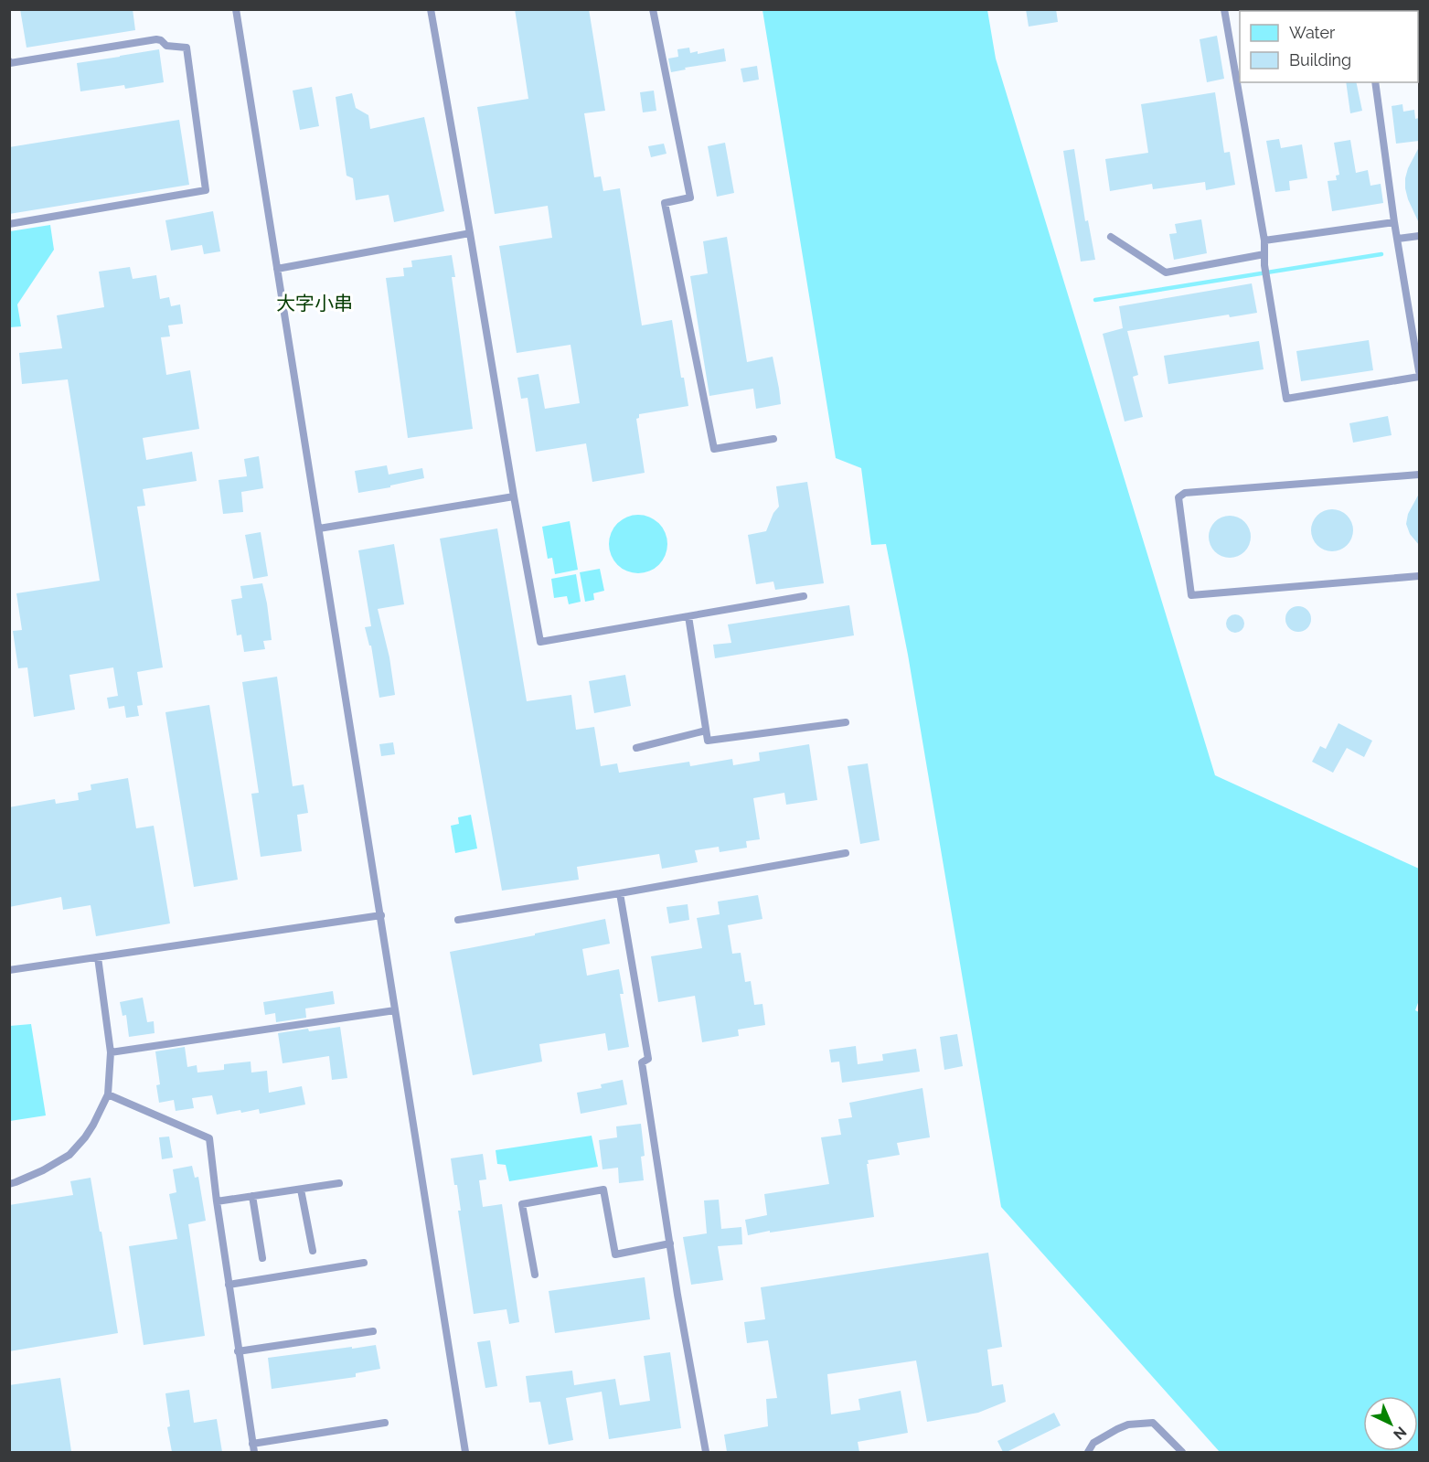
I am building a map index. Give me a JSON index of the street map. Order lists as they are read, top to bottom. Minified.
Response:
{"districts":["大字小串"],"legend":["Water","Building"],"north":"bottom right"}
